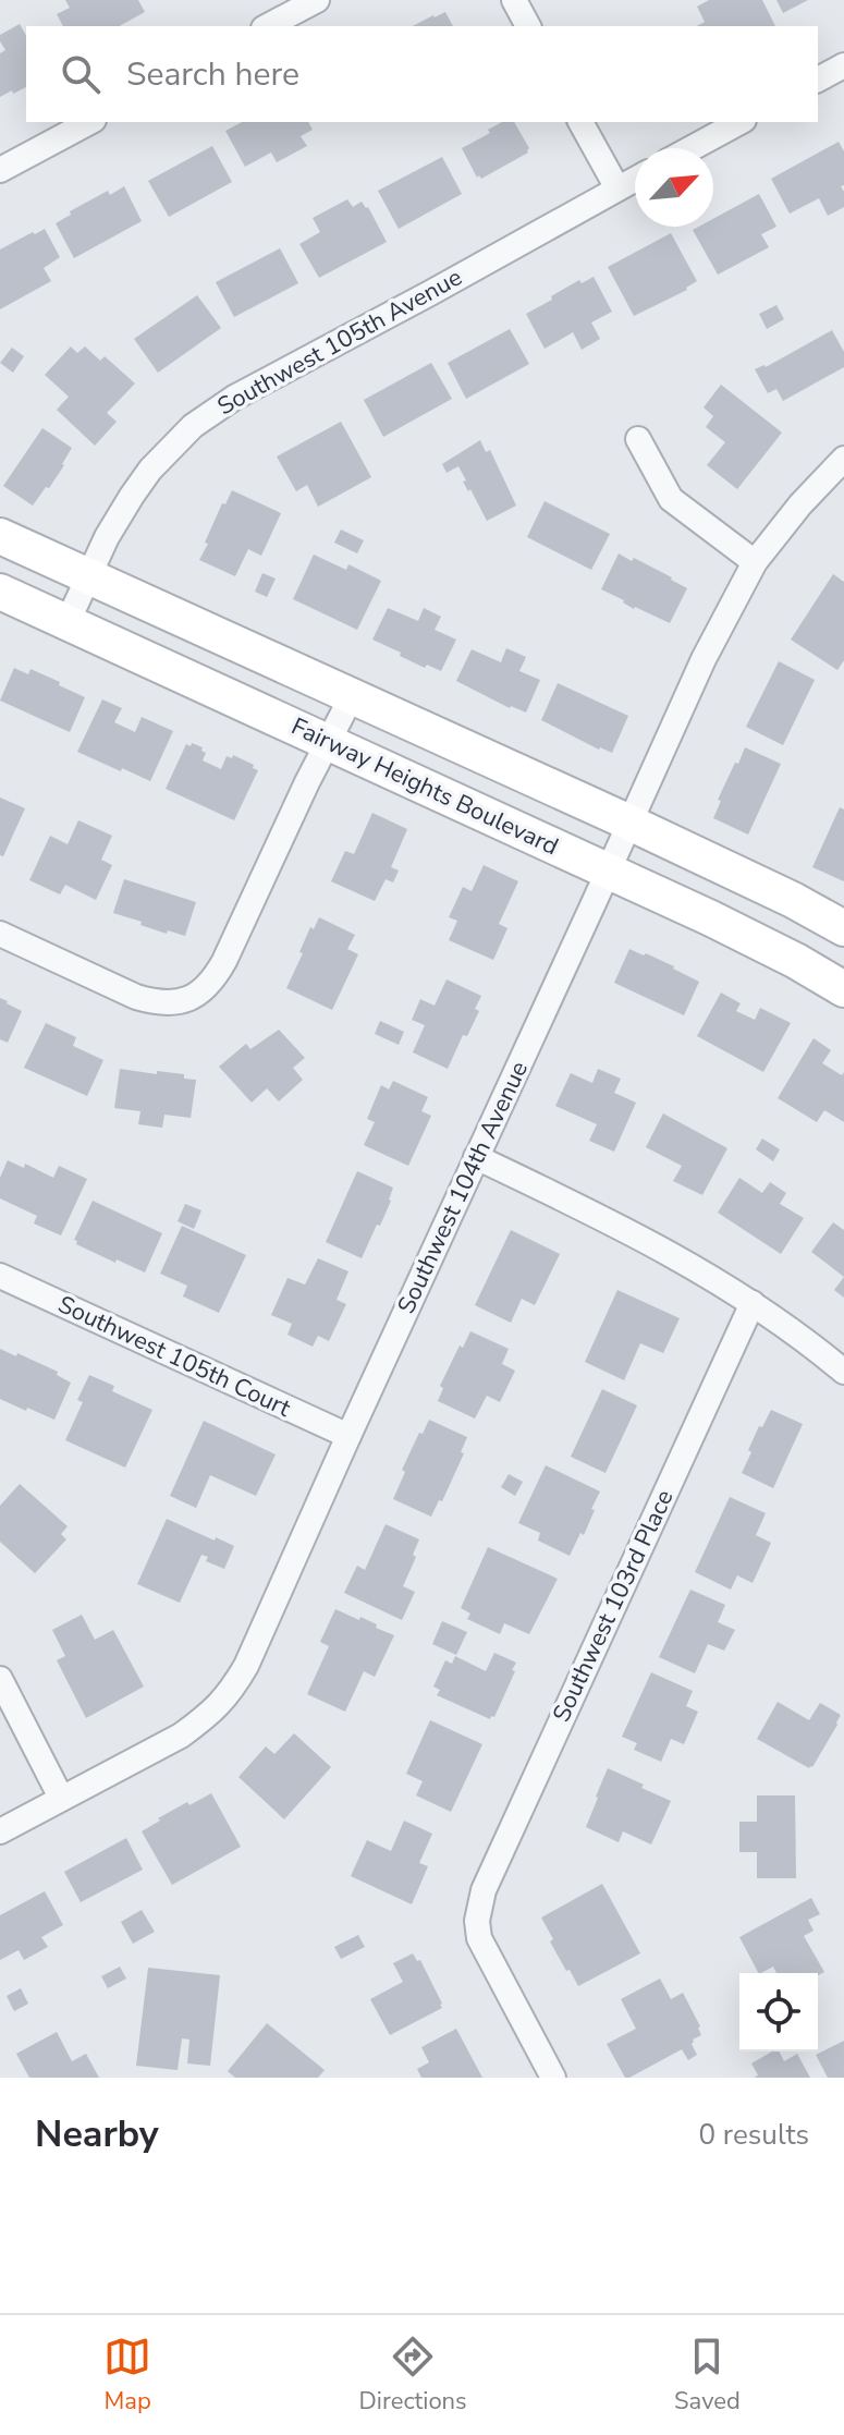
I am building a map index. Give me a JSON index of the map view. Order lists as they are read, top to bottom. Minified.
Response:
{"streets":{"street":["Southwest 105th Avenue","Fairway Heights Boulevard","Southwest 104th Avenue","Southwest 105th Court","Southwest 103rd Place"]},"crossings":[["Southwest 105th Avenue","Fairway Heights Boulevard"],["Fairway Heights Boulevard","Southwest 104th Avenue"],["Southwest 104th Avenue","Southwest 105th Court"]],"north":"top right","page":{"search":"Search here","heading":["Nearby","0 results"],"nav":["Map","Directions","Saved"]}}
